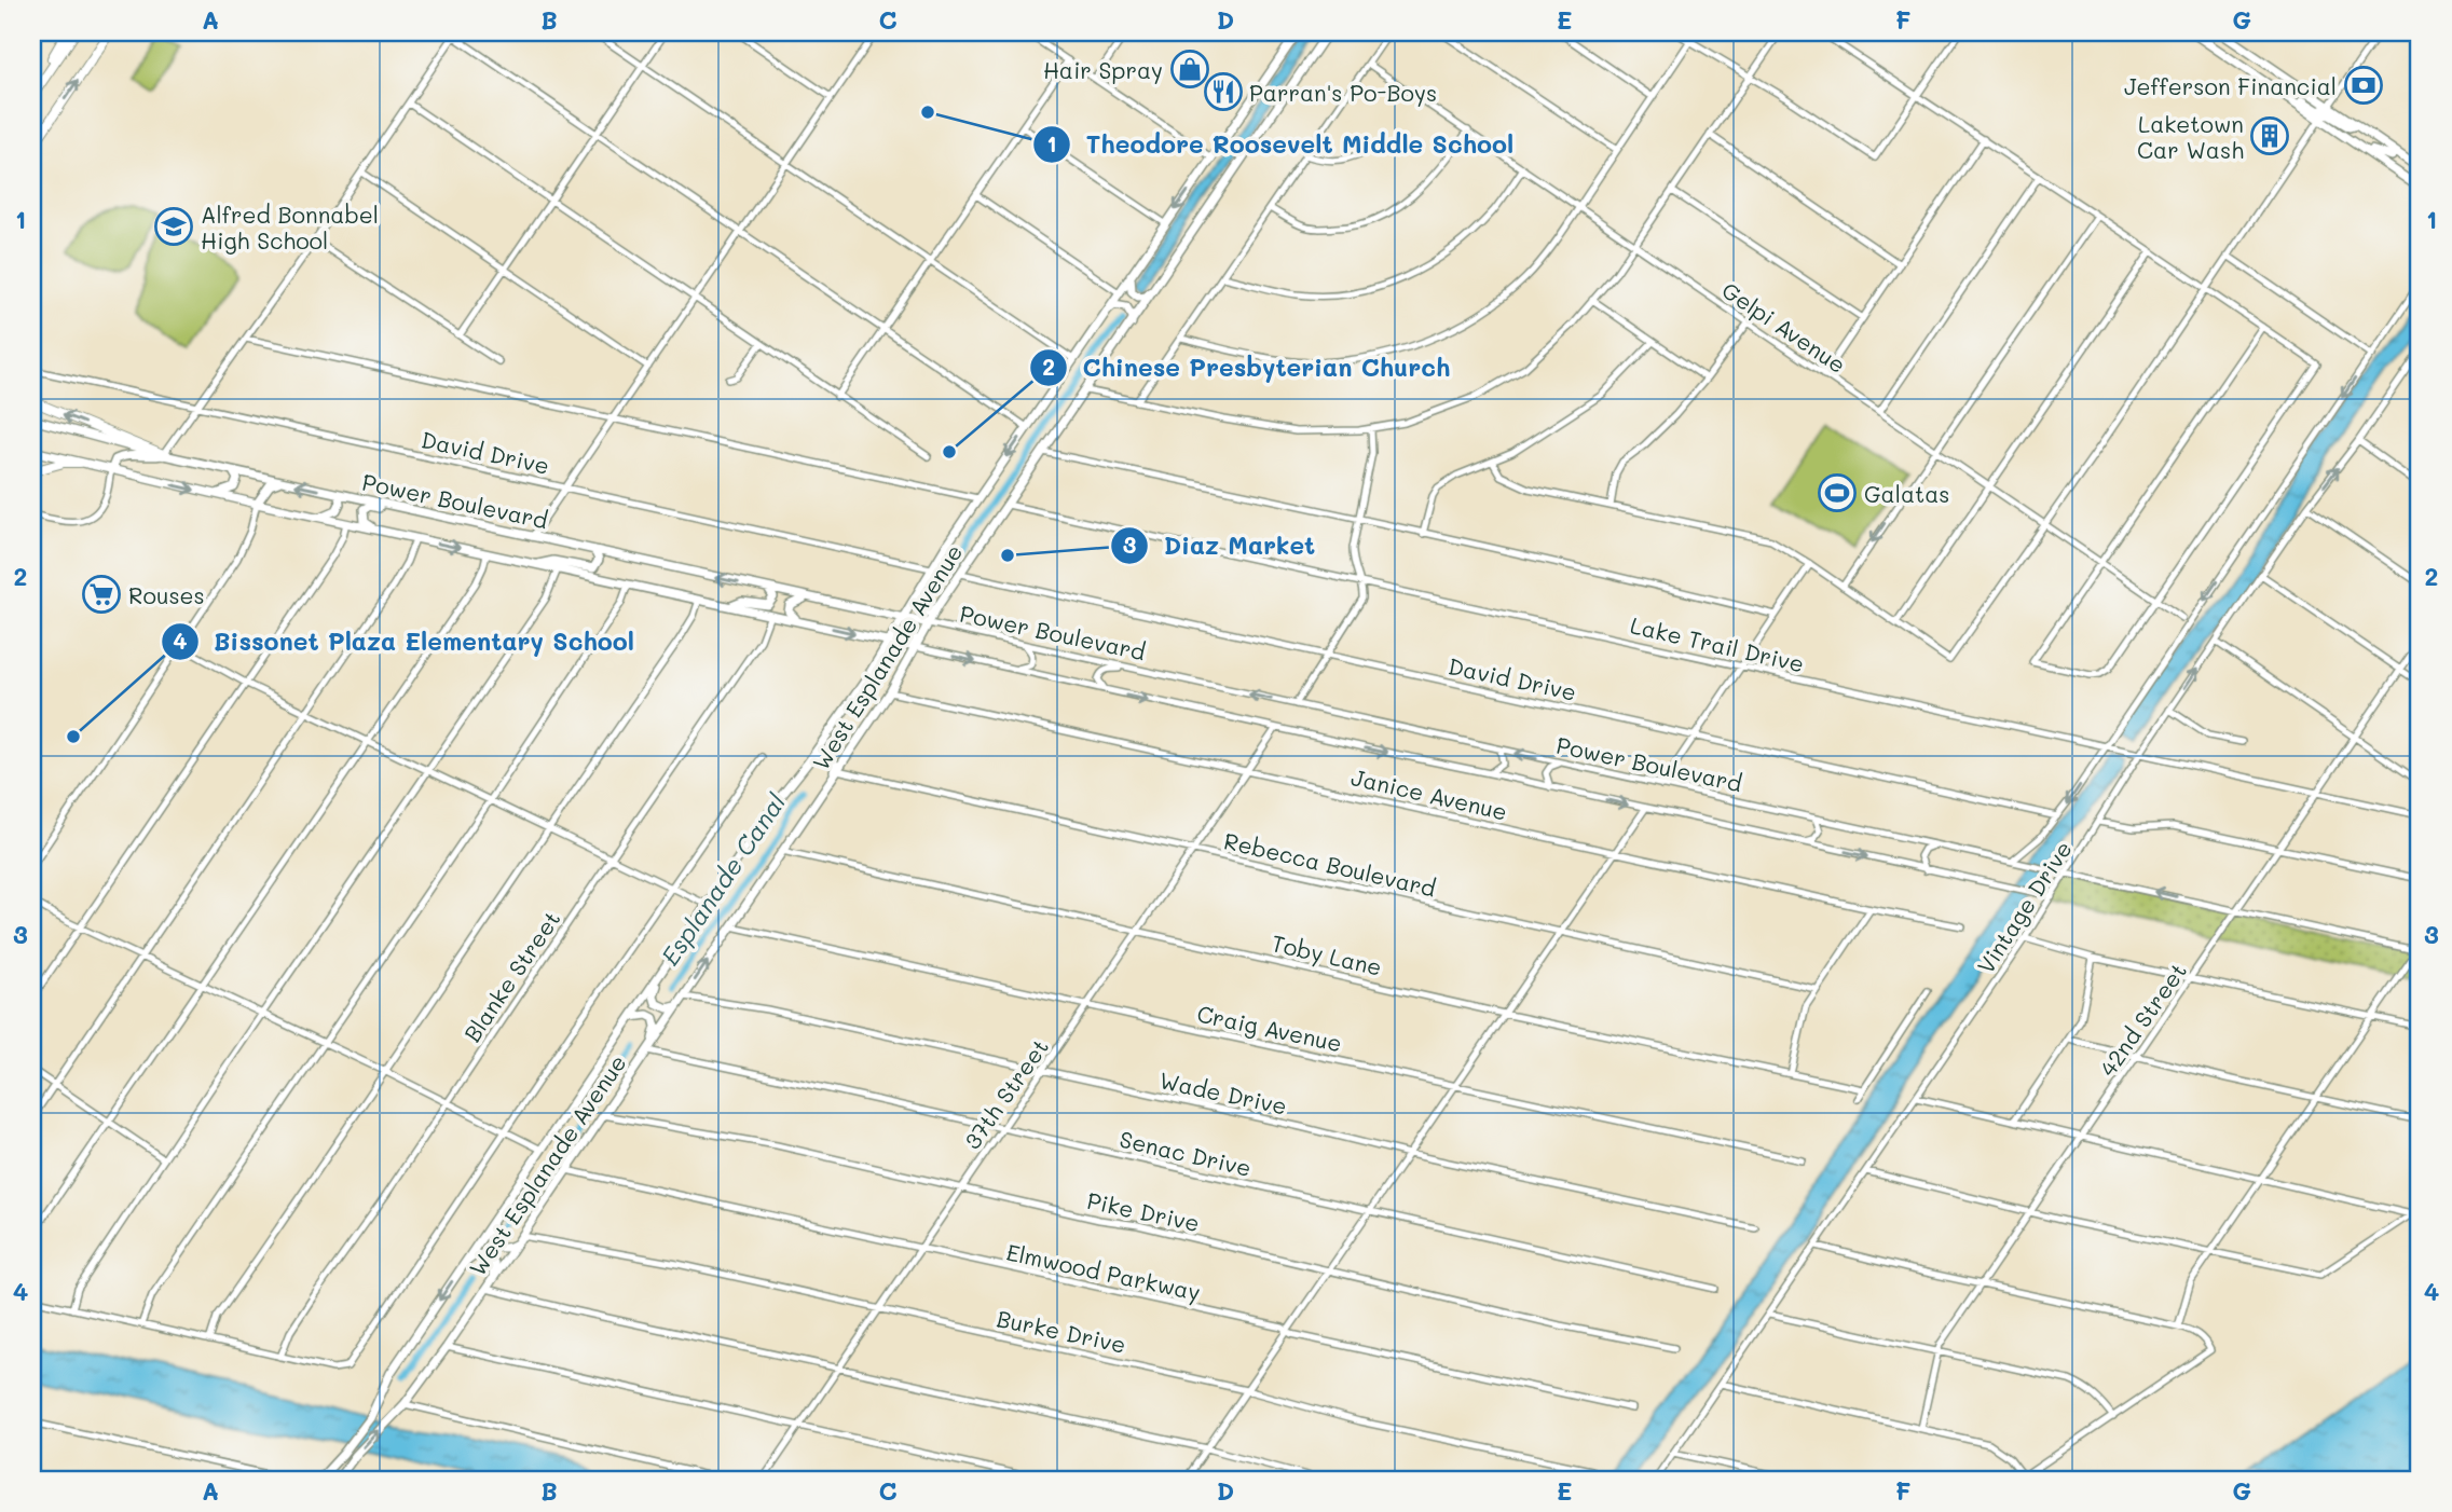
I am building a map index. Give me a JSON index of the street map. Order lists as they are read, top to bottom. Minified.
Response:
{"streets":{"main road":["Power Boulevard","West Esplanade Avenue"],"street":["Gelpi Avenue","David Drive","Lake Trail Drive","Janice Avenue","Rebecca Boulevard","Vintage Drive","Toby Lane","Blanke Street","42nd Street","Craig Avenue","Wade Drive","37th Street","Senac Drive","Pike Drive","Elmwood Parkway","Burke Drive"]},"crossings":[["David Drive","West Esplanade Avenue"],["David Drive","Vintage Drive"],["Power Boulevard","West Esplanade Avenue"],["Power Boulevard","Vintage Drive"],["Power Boulevard","Blanke Street"],["Power Boulevard","42nd Street"],["Power Boulevard","37th Street"],["Lake Trail Drive","West Esplanade Avenue"],["Lake Trail Drive","Vintage Drive"],["Lake Trail Drive","42nd Street"],["West Esplanade Avenue","Janice Avenue"],["West Esplanade Avenue","Rebecca Boulevard"],["West Esplanade Avenue","Toby Lane"],["West Esplanade Avenue","Craig Avenue"],["West Esplanade Avenue","Wade Drive"],["West Esplanade Avenue","Senac Drive"],["West Esplanade Avenue","Pike Drive"],["West Esplanade Avenue","Elmwood Parkway"],["West Esplanade Avenue","Burke Drive"],["Janice Avenue","37th Street"],["Rebecca Boulevard","37th Street"],["Toby Lane","37th Street"],["Craig Avenue","37th Street"],["Wade Drive","37th Street"],["37th Street","Senac Drive"],["37th Street","Pike Drive"],["37th Street","Elmwood Parkway"],["37th Street","Burke Drive"]],"water":["Esplanade Canal"],"places":{"shop":["Hair Spray"],"bank":["Jefferson Financial"],"restaurant":["Parran's Po-Boys"],"other":["Theodore Roosevelt Middle School","Chinese Presbyterian Church","Diaz Market","Bissonet Plaza Elementary School"],"building":["Laketown Car Wash"],"school or university":["Alfred Bonnabel High School"],"sports":["Galatas"],"supermarket":["Rouses"]},"grid":{"columns":["A","B","C","D","E","F","G"],"rows":["1","2","3","4"]}}
